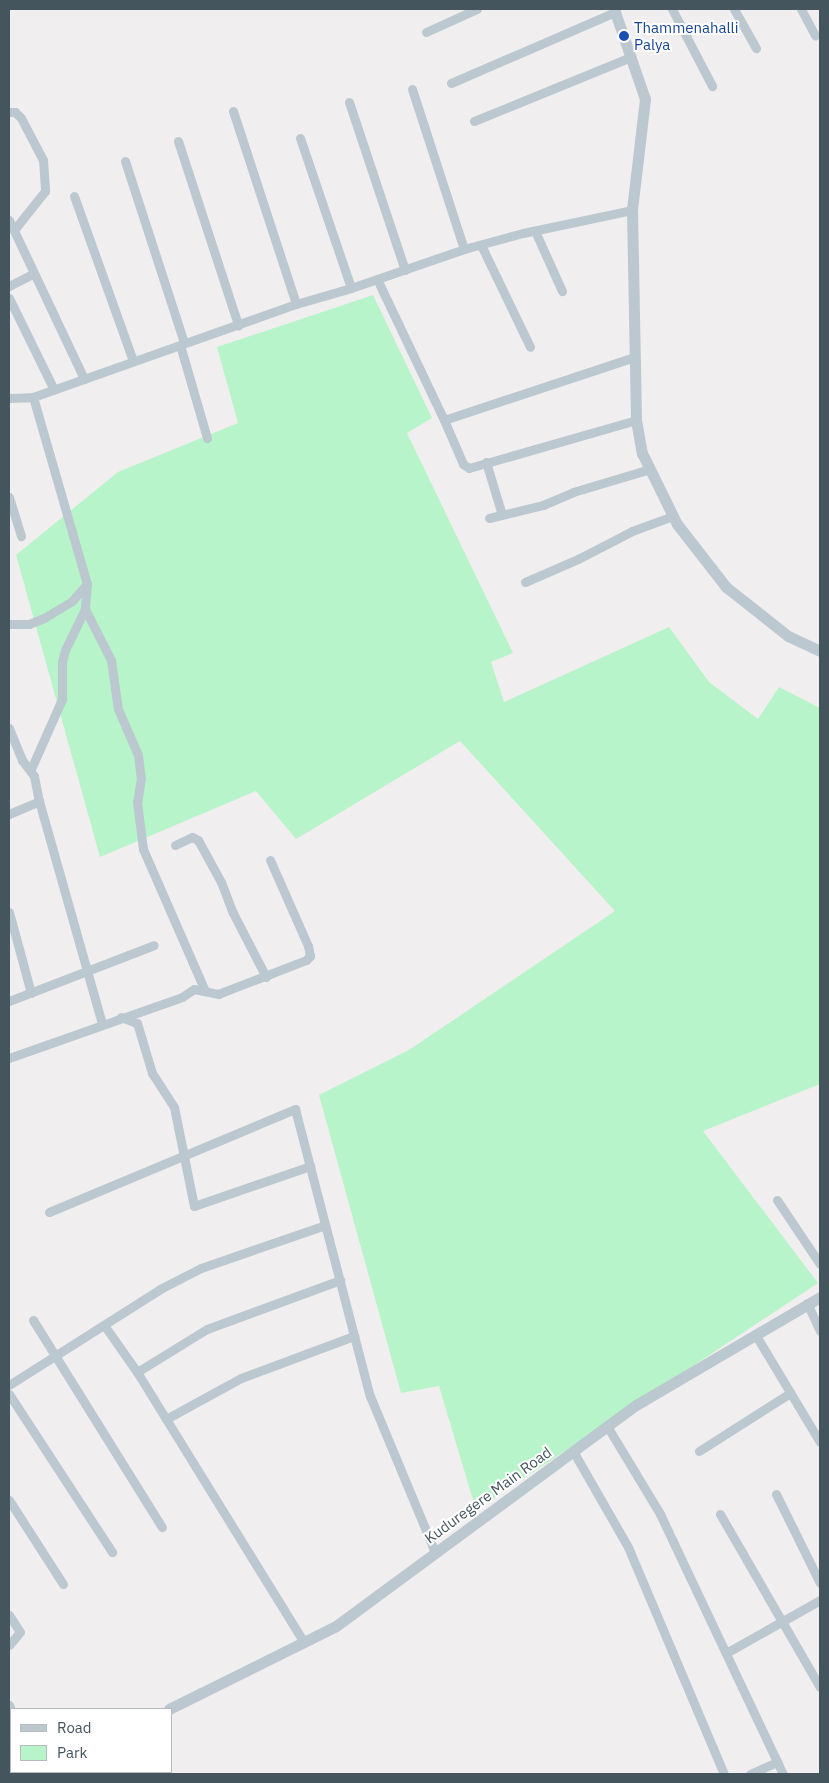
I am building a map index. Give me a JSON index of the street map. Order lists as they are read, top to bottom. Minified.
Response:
{"streets":{"street":["Kuduregere Main Road"]},"places":["Thammenahalli Palya"],"legend":["Road","Park"]}
